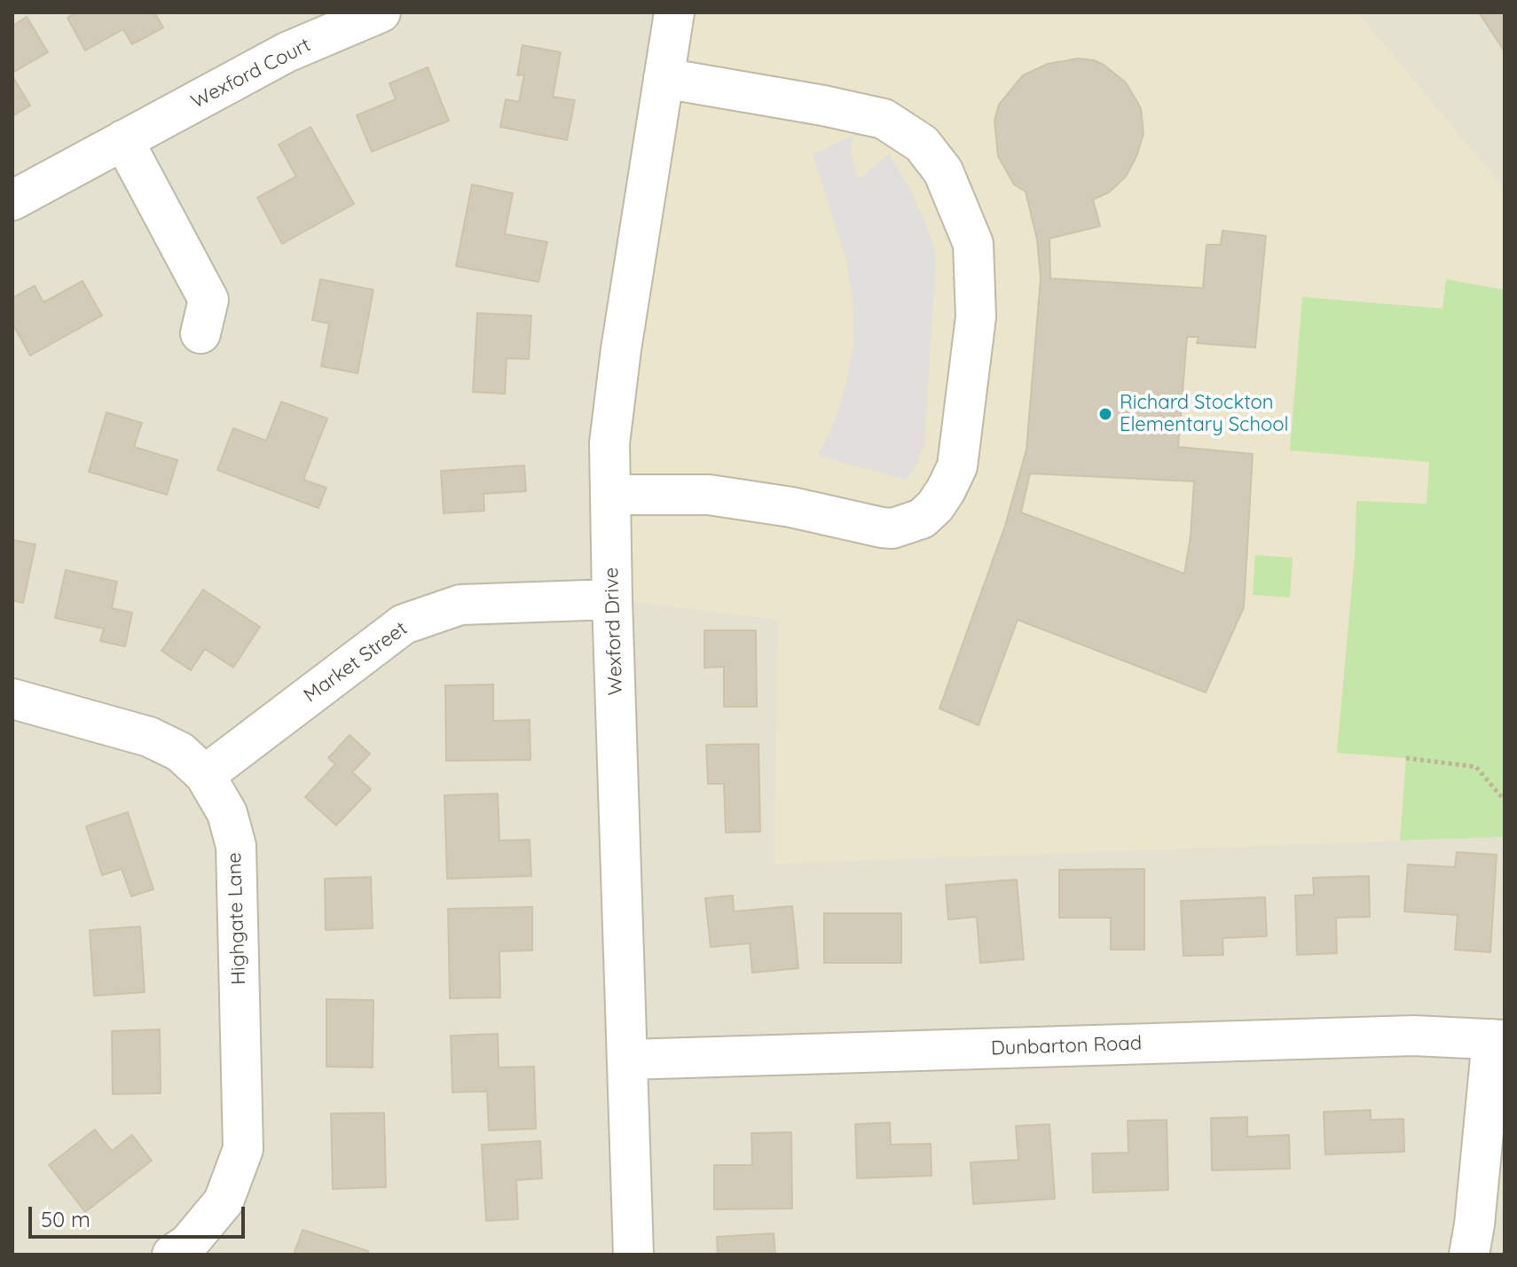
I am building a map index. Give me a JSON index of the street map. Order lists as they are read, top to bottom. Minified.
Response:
{"streets":{"street":["Wexford Court","Wexford Drive","Market Street","Highgate Lane","Dunbarton Road"]},"crossings":[["Wexford Drive","Market Street"],["Wexford Drive","Dunbarton Road"],["Market Street","Highgate Lane"]],"places":["Richard Stockton Elementary School"],"scale_bar":"50 m"}
